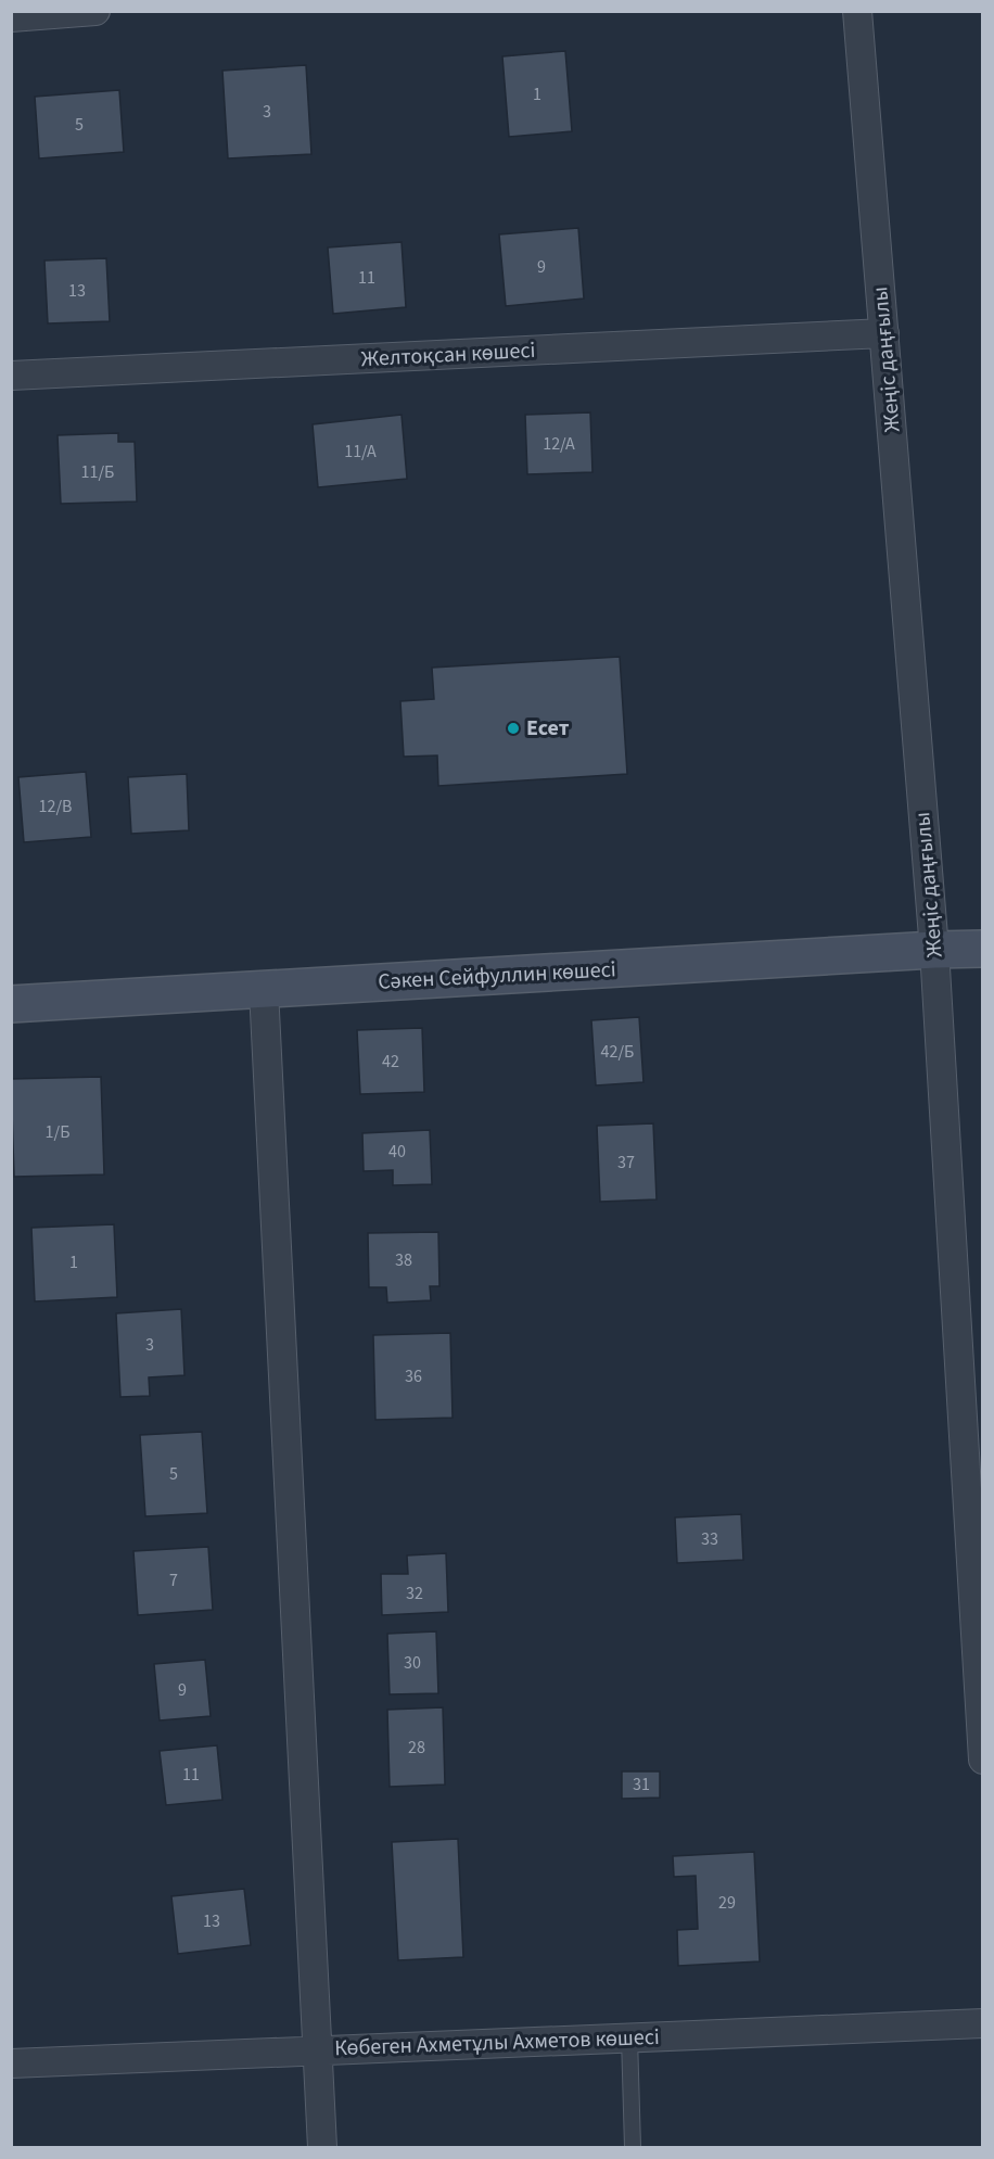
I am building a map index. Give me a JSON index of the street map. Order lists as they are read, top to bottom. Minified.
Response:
{"streets":{"street":["Желтоқсан көшесі","Жеңіс даңғылы","Сәкен Сейфуллин көшесі","Көбеген Ахметұлы Ахметов көшесі"]},"crossings":[["Желтоқсан көшесі","Жеңіс даңғылы"],["Жеңіс даңғылы","Сәкен Сейфуллин көшесі"]],"places":["Есет"],"house_numbers":["1","3","5","9","11","13","12/А","11/А","11/Б","12/В","42/Б","42","1/Б","40","37","38","1","3","36","5","33","7","32","30","9","28","11","31","29","13"]}
